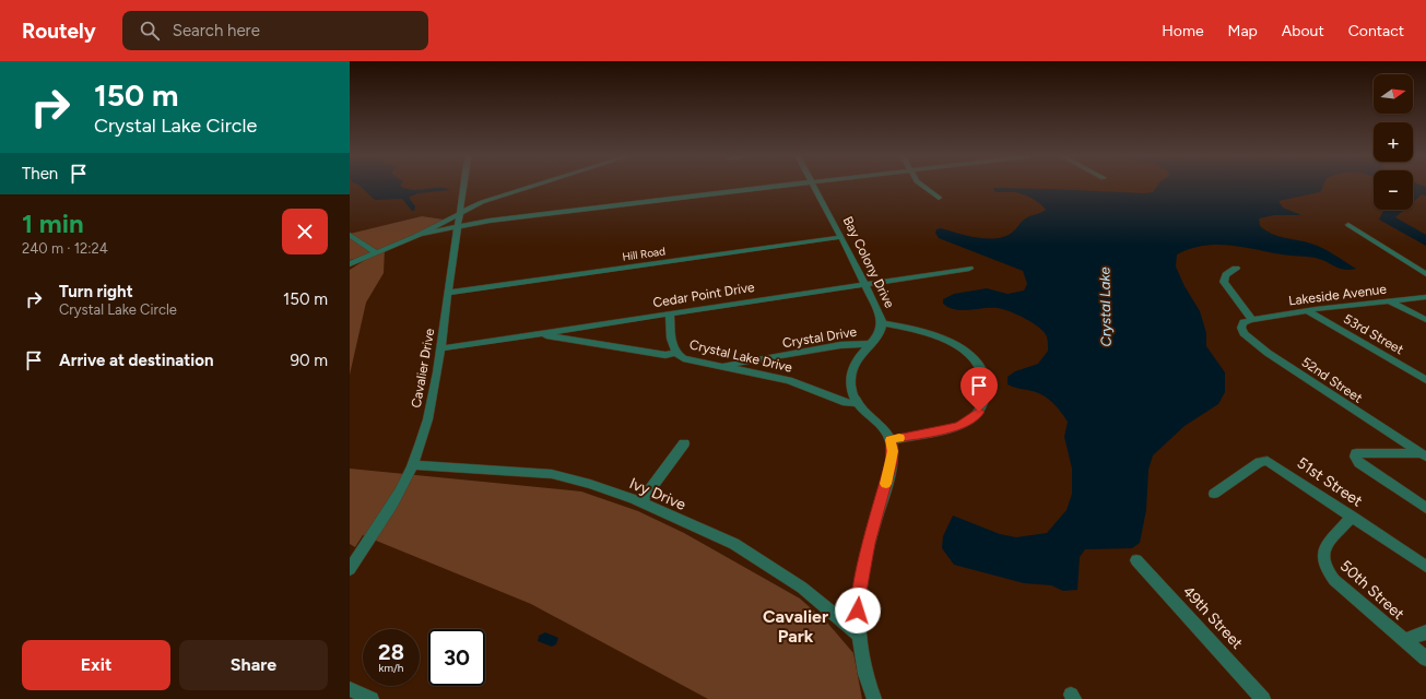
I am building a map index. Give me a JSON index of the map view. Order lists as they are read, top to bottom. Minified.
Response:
{"streets":{"street":["Hill Road","Bay Colony Drive","Cedar Point Drive","Lakeside Avenue","53rd Street","Crystal Drive","Crystal Lake Drive","Cavalier Drive","52nd Street","51st Street","Ivy Drive","50th Street","49th Street"]},"crossings":[["Hill Road","Bay Colony Drive"],["Hill Road","Cavalier Drive"],["Bay Colony Drive","Cedar Point Drive"],["Bay Colony Drive","Crystal Drive"],["Bay Colony Drive","Crystal Lake Drive"],["Cedar Point Drive","Crystal Lake Drive"],["Cedar Point Drive","Cavalier Drive"],["Lakeside Avenue","53rd Street"],["Lakeside Avenue","52nd Street"],["Crystal Drive","Crystal Lake Drive"],["Cavalier Drive","Ivy Drive"],["51st Street","50th Street"]],"districts":["Cavalier Park"],"water":["Crystal Lake"],"north":"right","page":{"header":"Routely","search":"Search here","nav":["Home","Map","About","Contact"],"turn":["150 m","Crystal Lake Circle"],"map_buttons":["+","−"],"then":"Then","heading":["1 min","240 m · 12:24"],"list":[{"name":"Turn right","note":"Crystal Lake Circle","value":"150 m"},{"name":"Arrive at destination","value":"90 m"}],"speed":"28 km/h","limit":"30","buttons":["Exit","Share"]}}
